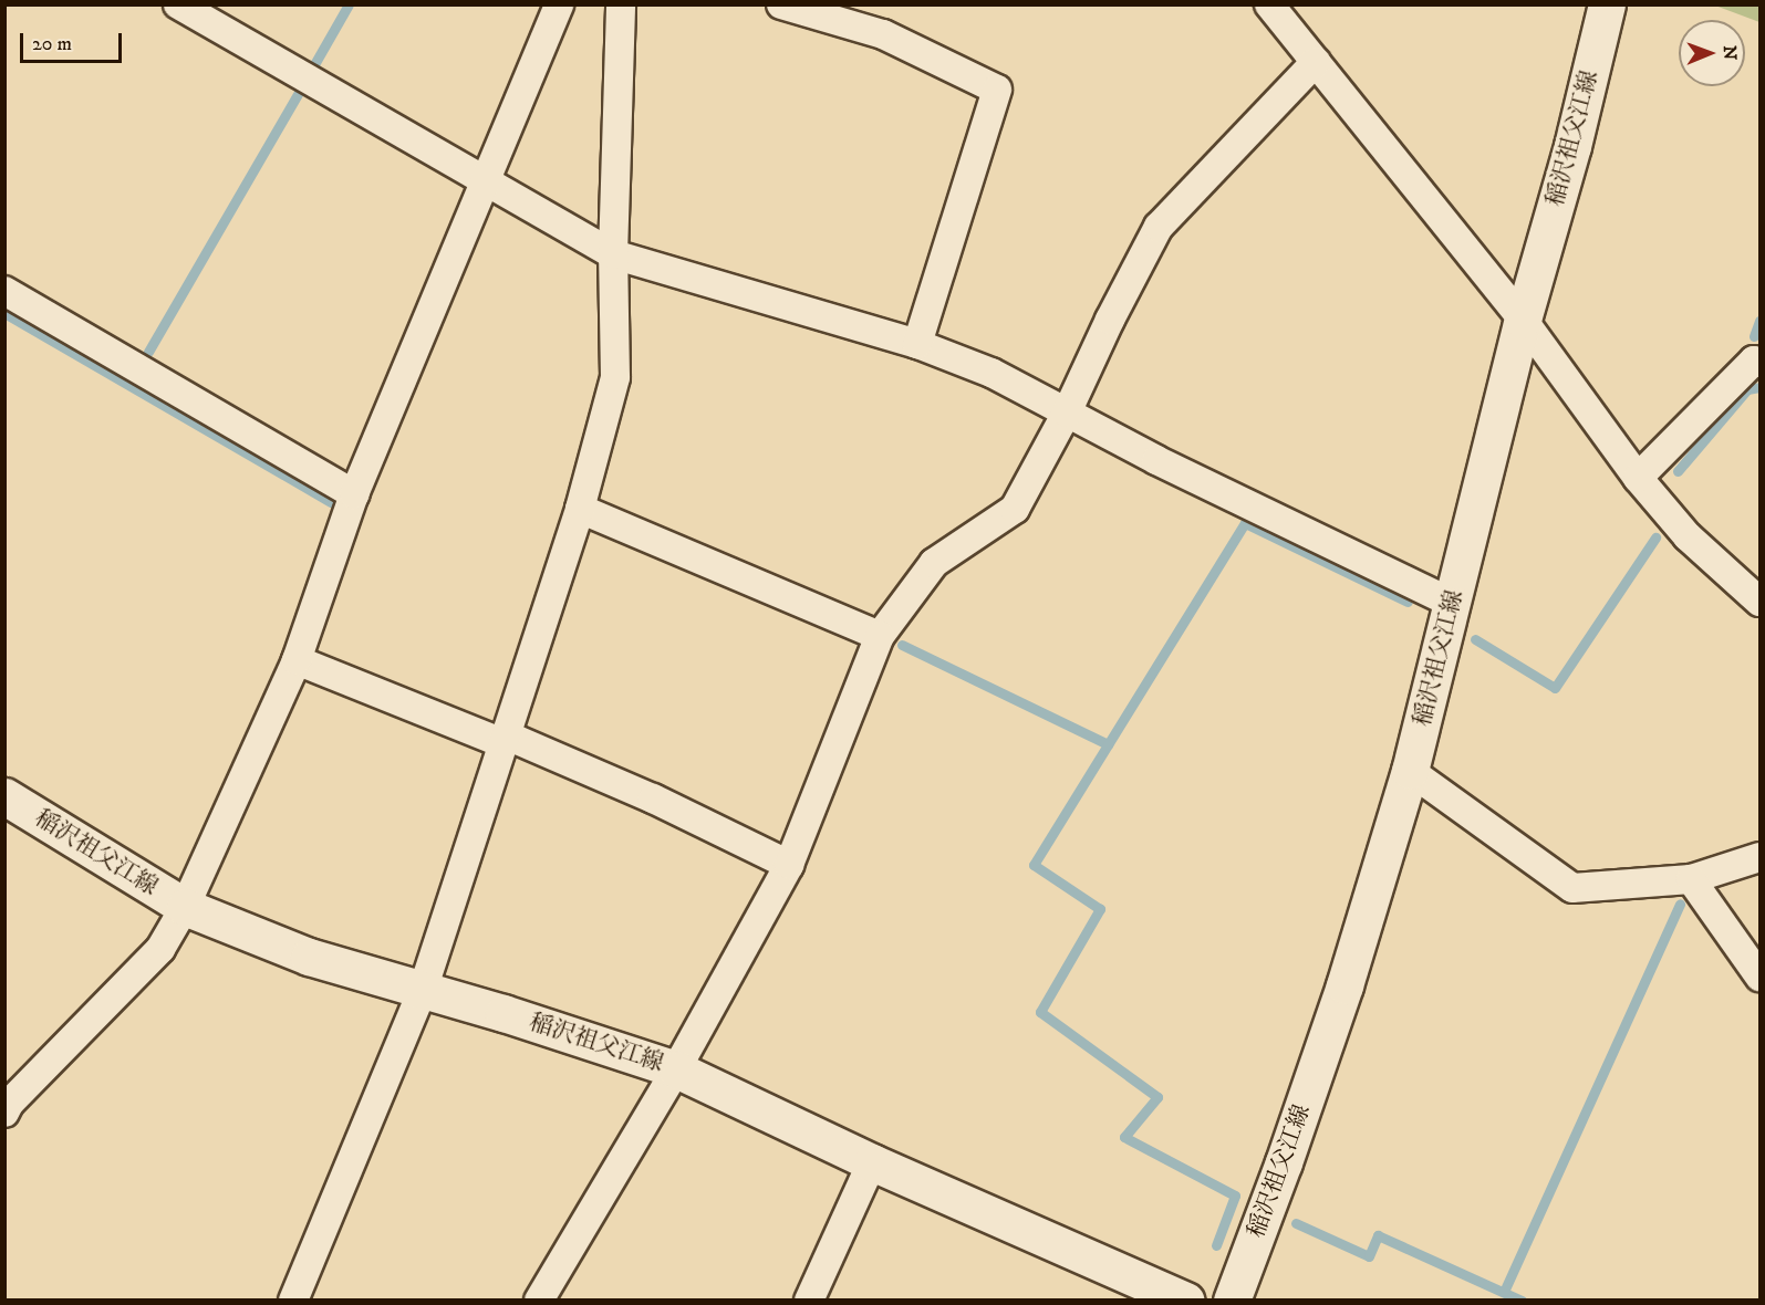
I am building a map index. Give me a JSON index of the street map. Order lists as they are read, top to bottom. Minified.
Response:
{"streets":{"main road":["稲沢祖父江線"]},"scale_bar":"20 m","north":"right"}
